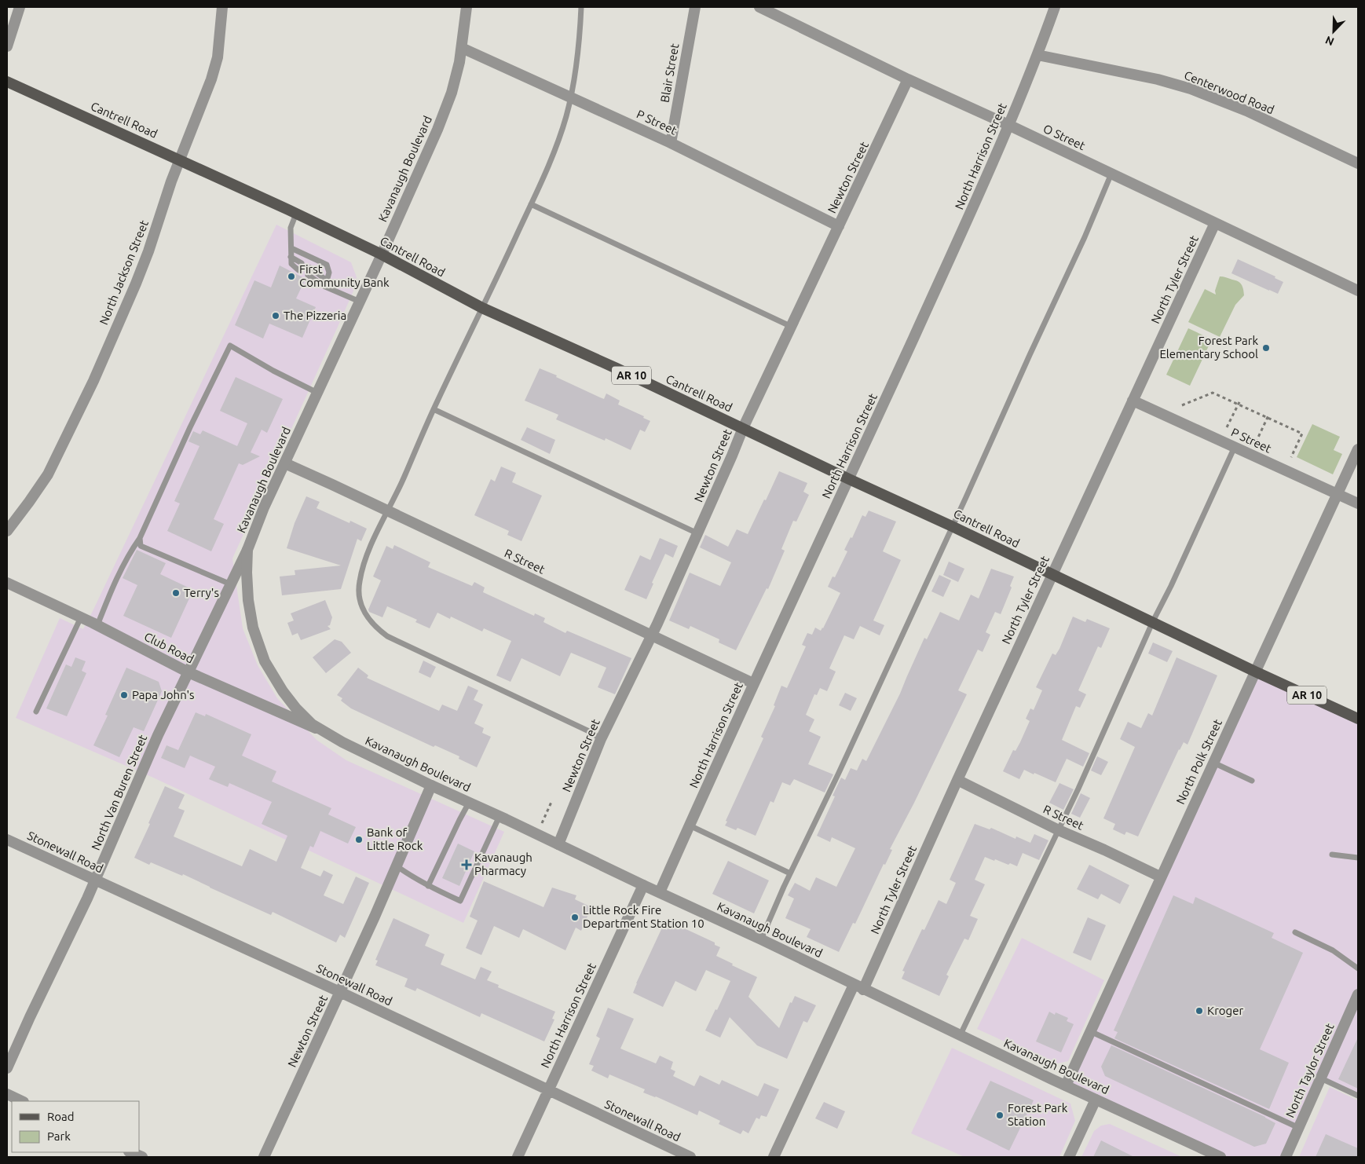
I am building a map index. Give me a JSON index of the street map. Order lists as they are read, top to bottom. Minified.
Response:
{"streets":{"main road":["Cantrell Road","AR 10"],"street":["Blair Street","Centerwood Road","P Street","O Street","North Harrison Street","Kavanaugh Boulevard","Newton Street","North Jackson Street","North Tyler Street","R Street","Club Road","North Polk Street","North Van Buren Street","Stonewall Road","North Taylor Street"]},"crossings":[["Blair Street","P Street"],["Centerwood Road","North Harrison Street"],["Cantrell Road","North Harrison Street"],["Cantrell Road","Kavanaugh Boulevard"],["Cantrell Road","Newton Street"],["Cantrell Road","North Jackson Street"],["Cantrell Road","North Tyler Street"],["Cantrell Road","North Polk Street"],["P Street","Kavanaugh Boulevard"],["P Street","Newton Street"],["P Street","North Tyler Street"],["P Street","North Polk Street"],["O Street","North Harrison Street"],["O Street","Newton Street"],["O Street","North Tyler Street"],["North Harrison Street","Kavanaugh Boulevard"],["North Harrison Street","R Street"],["North Harrison Street","Stonewall Road"],["Kavanaugh Boulevard","Newton Street"],["Kavanaugh Boulevard","North Tyler Street"],["Kavanaugh Boulevard","R Street"],["Kavanaugh Boulevard","Club Road"],["Kavanaugh Boulevard","North Polk Street"],["Kavanaugh Boulevard","North Van Buren Street"],["Newton Street","R Street"],["Newton Street","Stonewall Road"],["North Tyler Street","R Street"],["R Street","North Polk Street"],["Club Road","North Van Buren Street"],["North Van Buren Street","Stonewall Road"]],"places":{"other":["First Community Bank","The Pizzeria","Forest Park Elementary School","Terry's","Papa John's","Bank of Little Rock","Little Rock Fire Department Station 10","Kroger","Forest Park Station"],"health":["Kavanaugh Pharmacy"]},"legend":["Road","Park"],"north":"bottom left"}
